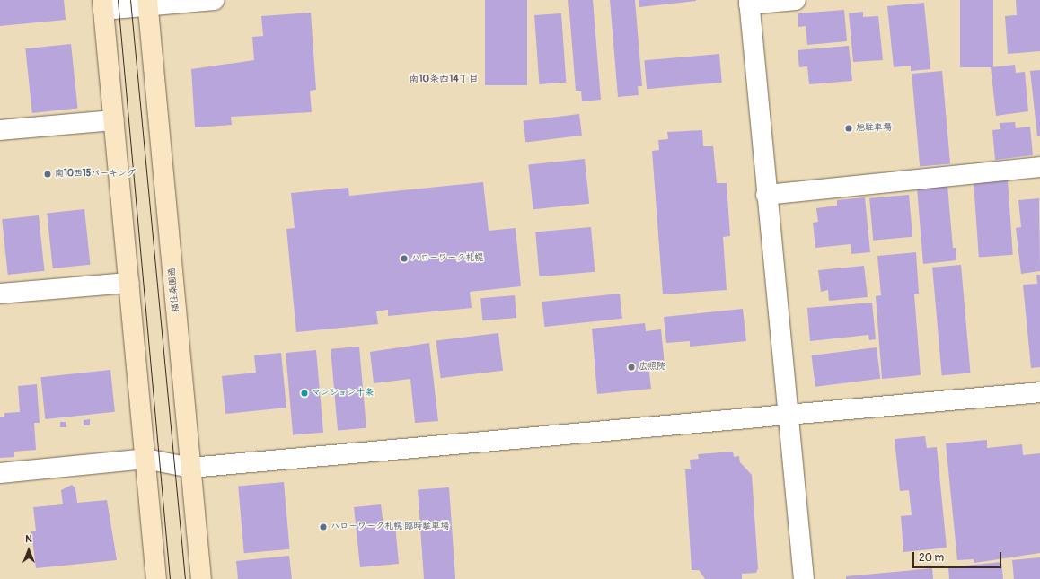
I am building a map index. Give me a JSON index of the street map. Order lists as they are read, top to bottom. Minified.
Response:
{"streets":{"street":["福住桑園通"]},"districts":["南10条西14丁目"],"places":["旭駐車場","南10西15パーキング","ハローワーク札幌","広照院","マンション十条","ハローワーク札幌 臨時駐車場"],"scale_bar":"20 m","north":"top"}
